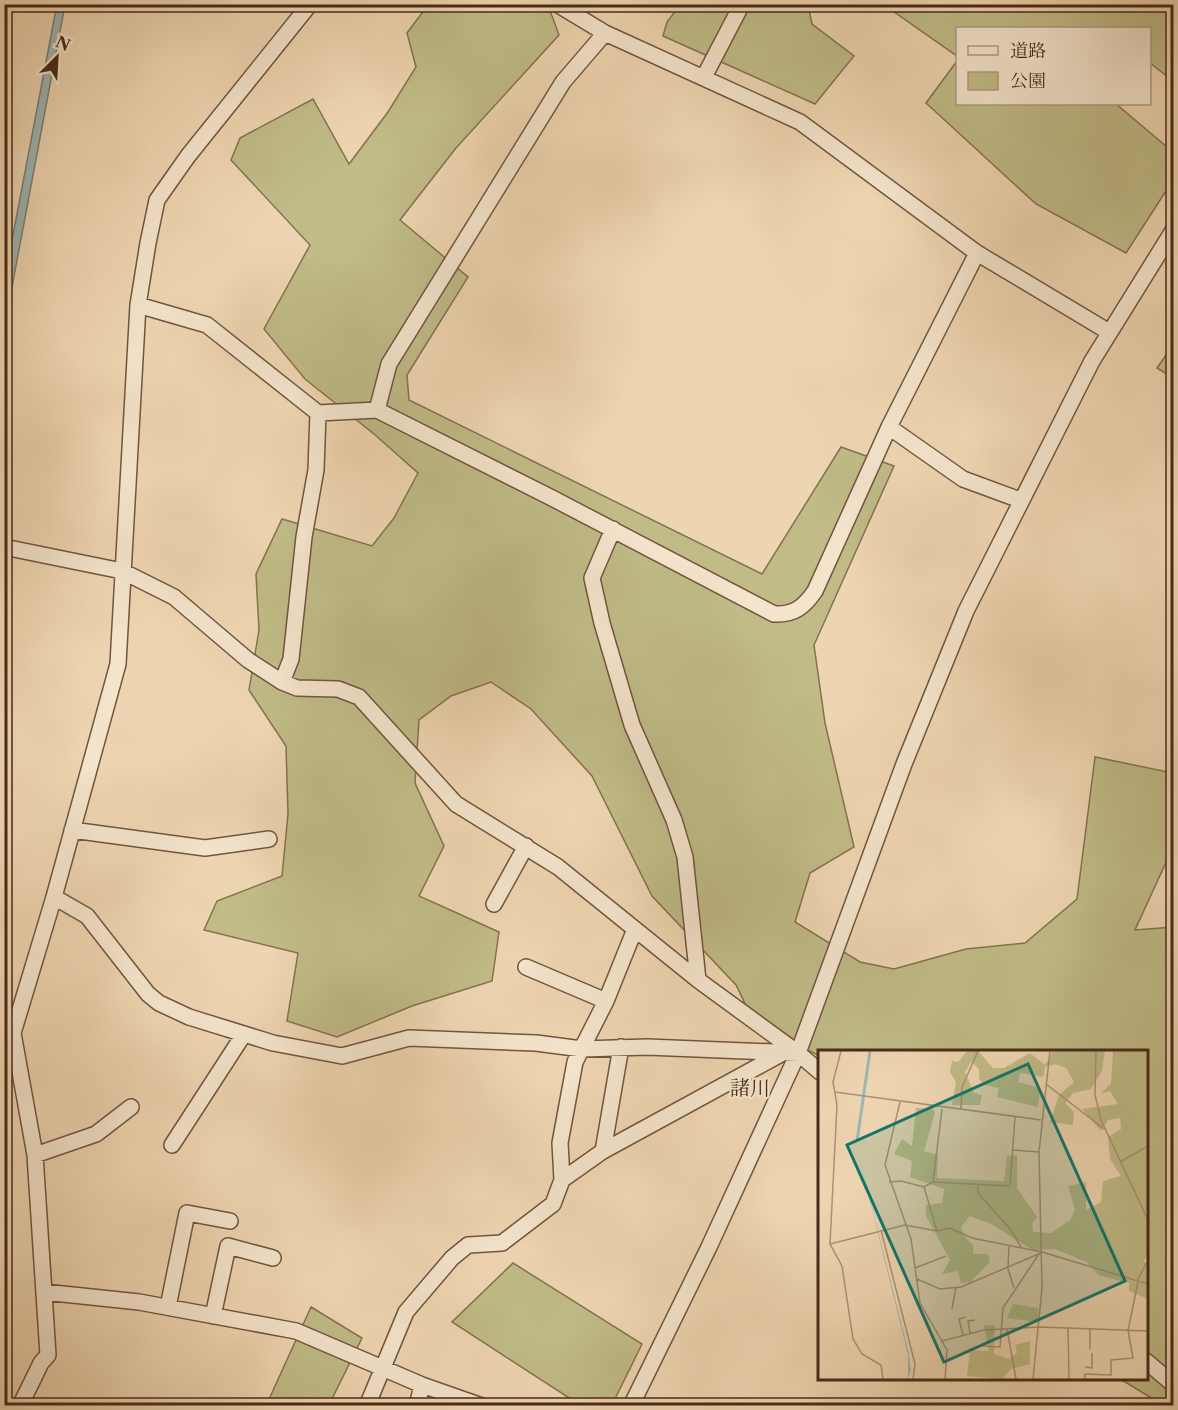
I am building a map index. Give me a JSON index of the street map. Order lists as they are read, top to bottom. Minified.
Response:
{"districts":["諸川"],"legend":["道路","公園"],"north":"top right"}
